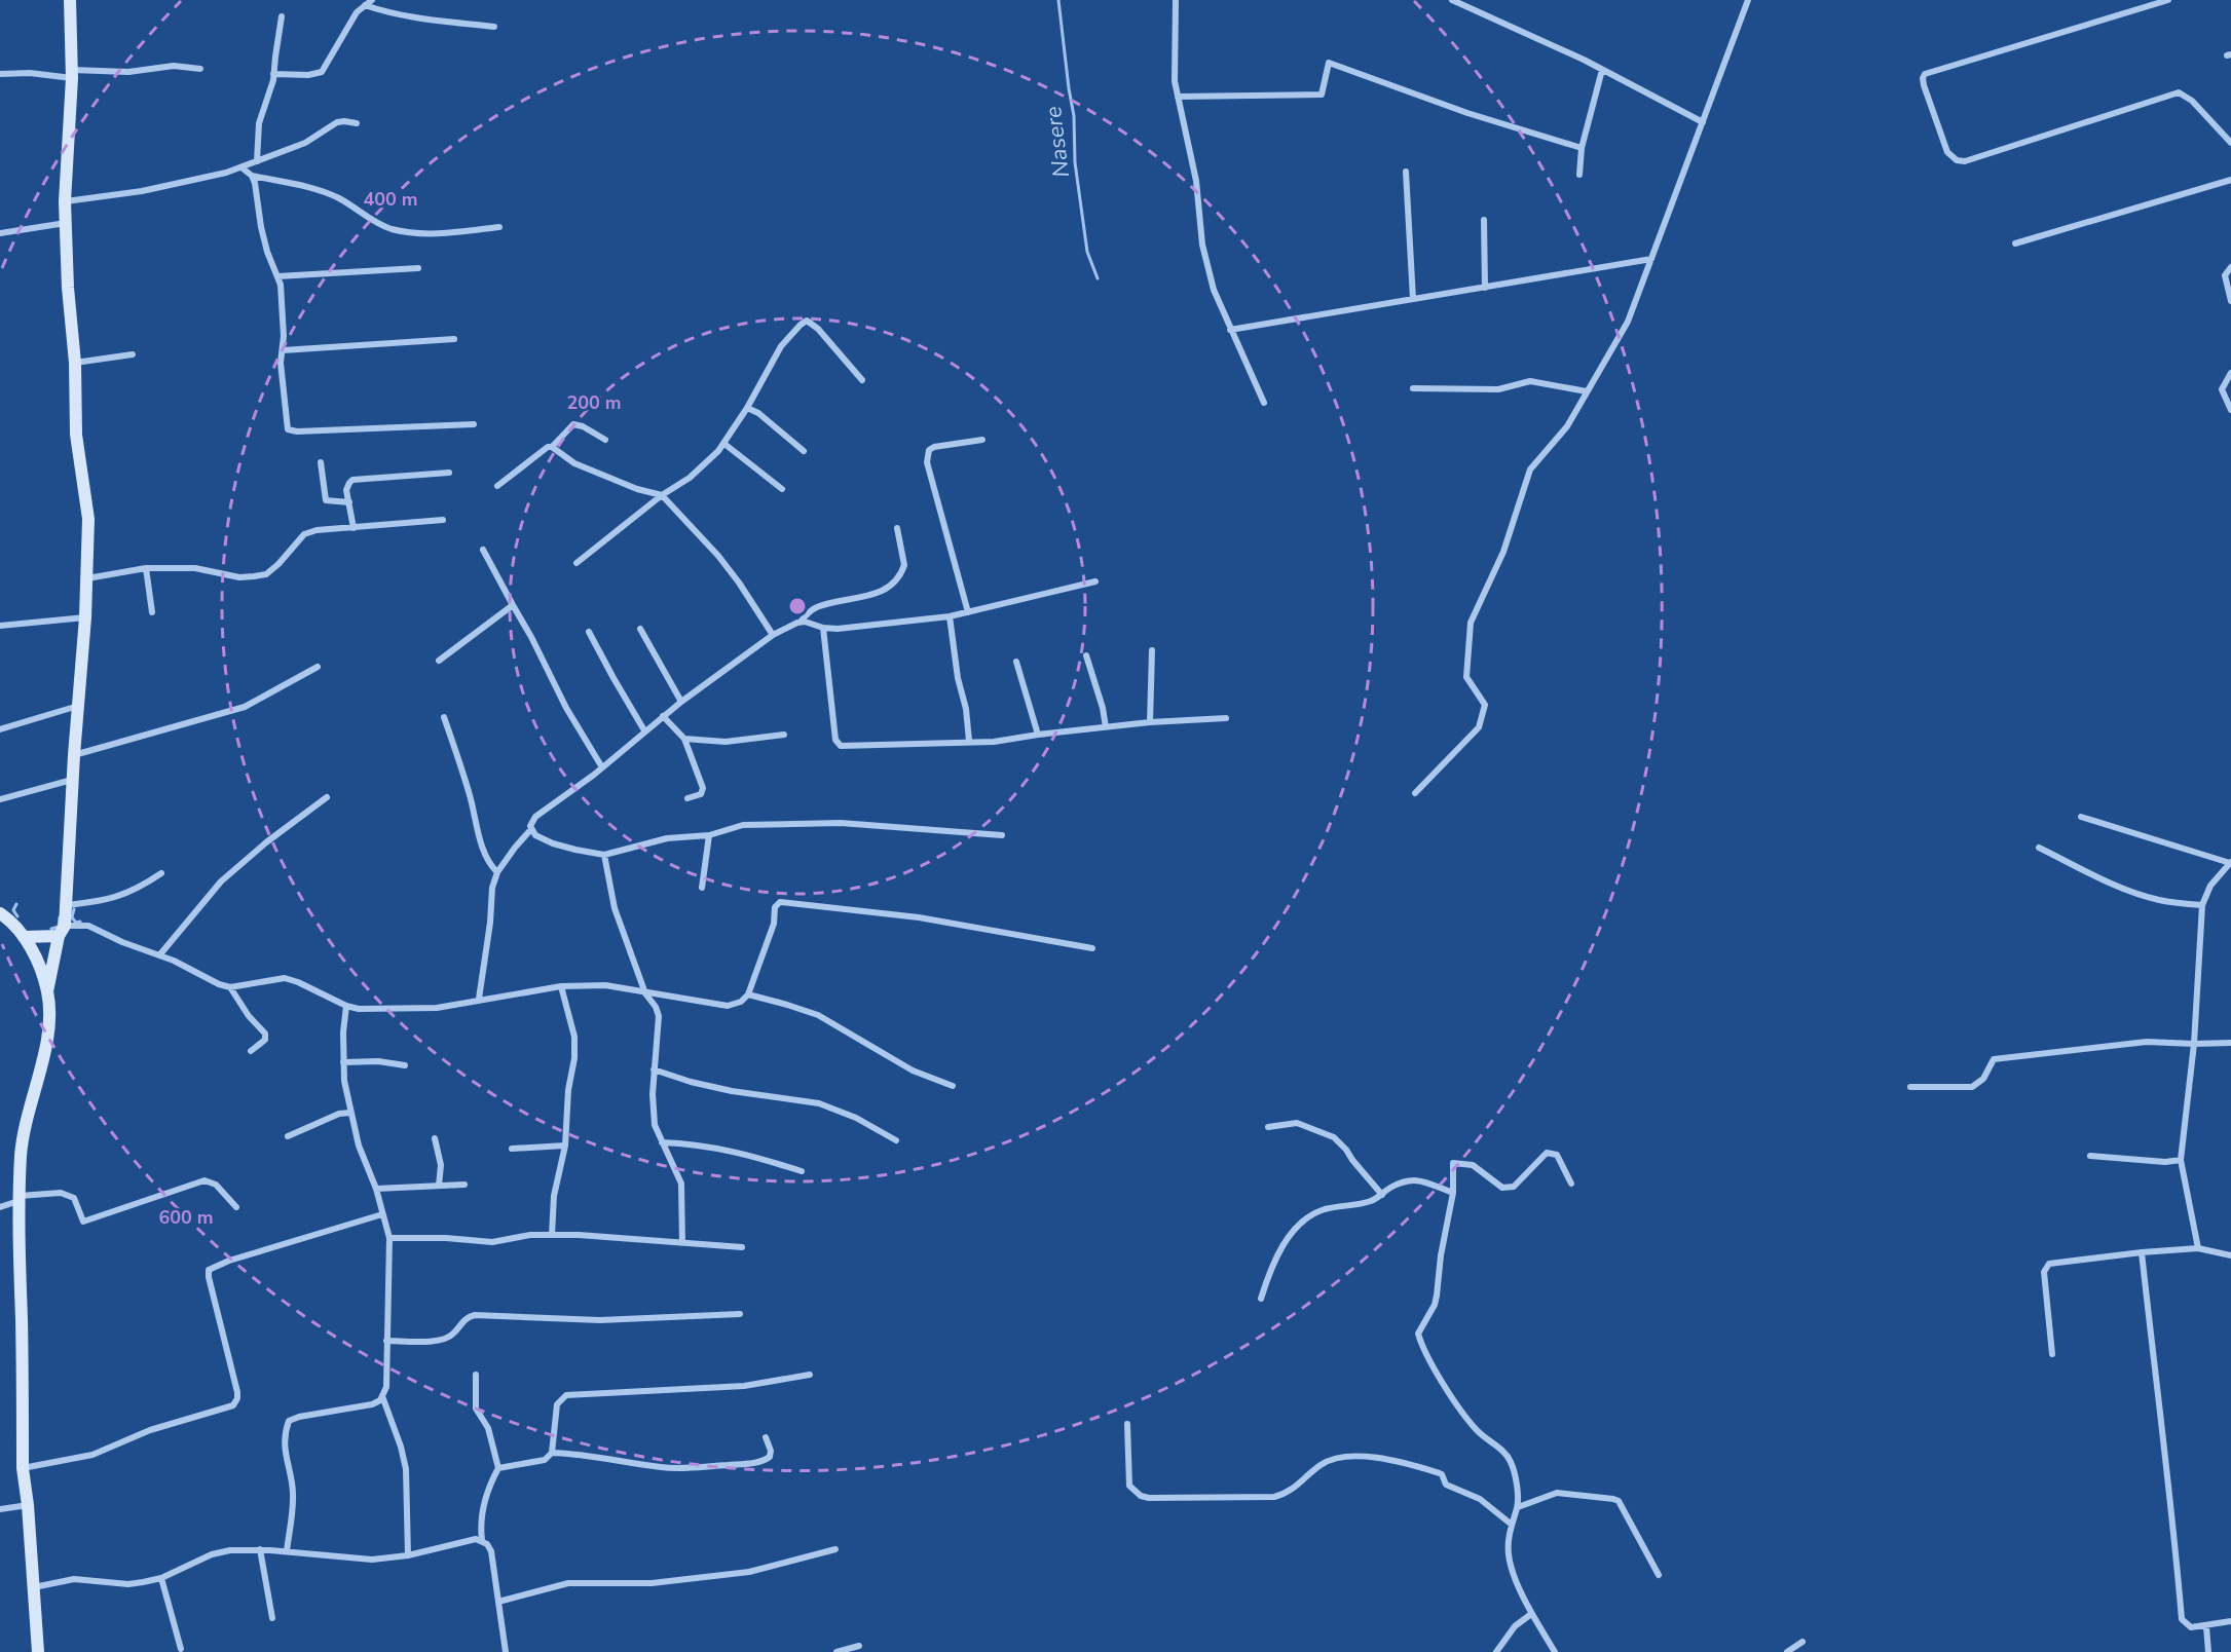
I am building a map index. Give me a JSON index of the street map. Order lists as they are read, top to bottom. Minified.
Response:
{"water":["Nasere"],"rings":["400 m","200 m","600 m"]}
